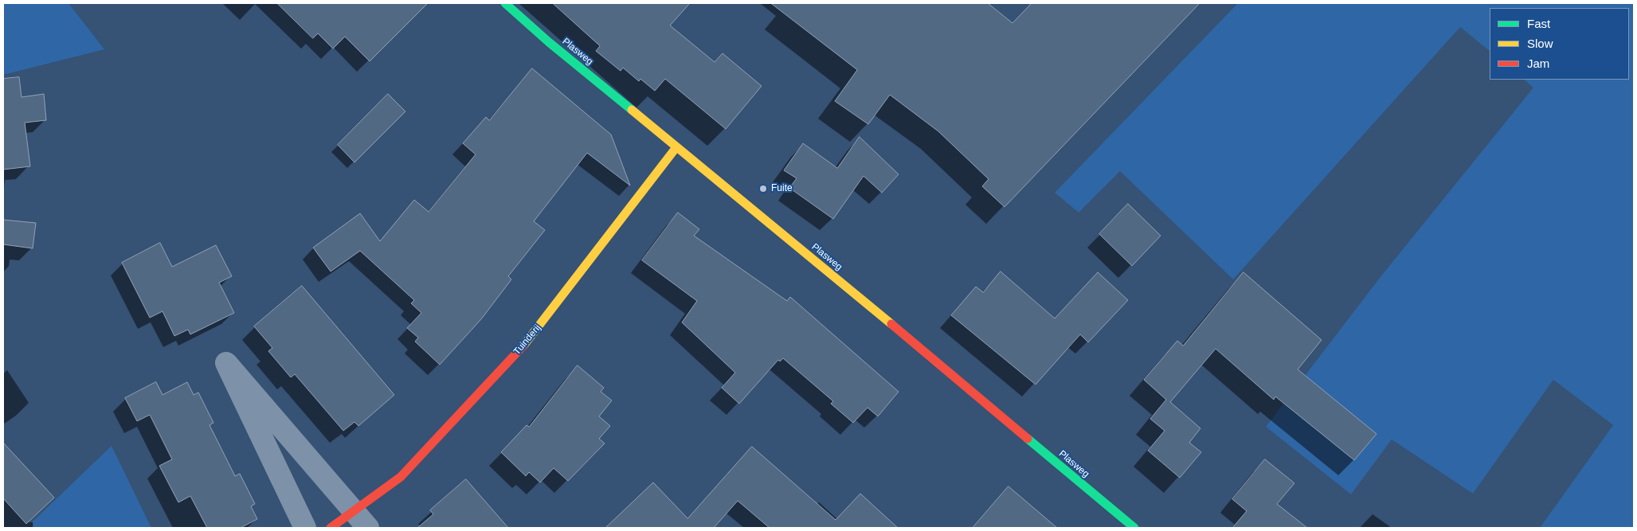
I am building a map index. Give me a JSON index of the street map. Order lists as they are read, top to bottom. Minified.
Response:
{"streets":{"street":["Plasweg","Tuinderij"]},"crossings":[["Plasweg","Tuinderij"]],"places":["Fuite"],"legend":["Fast","Slow","Jam"]}
